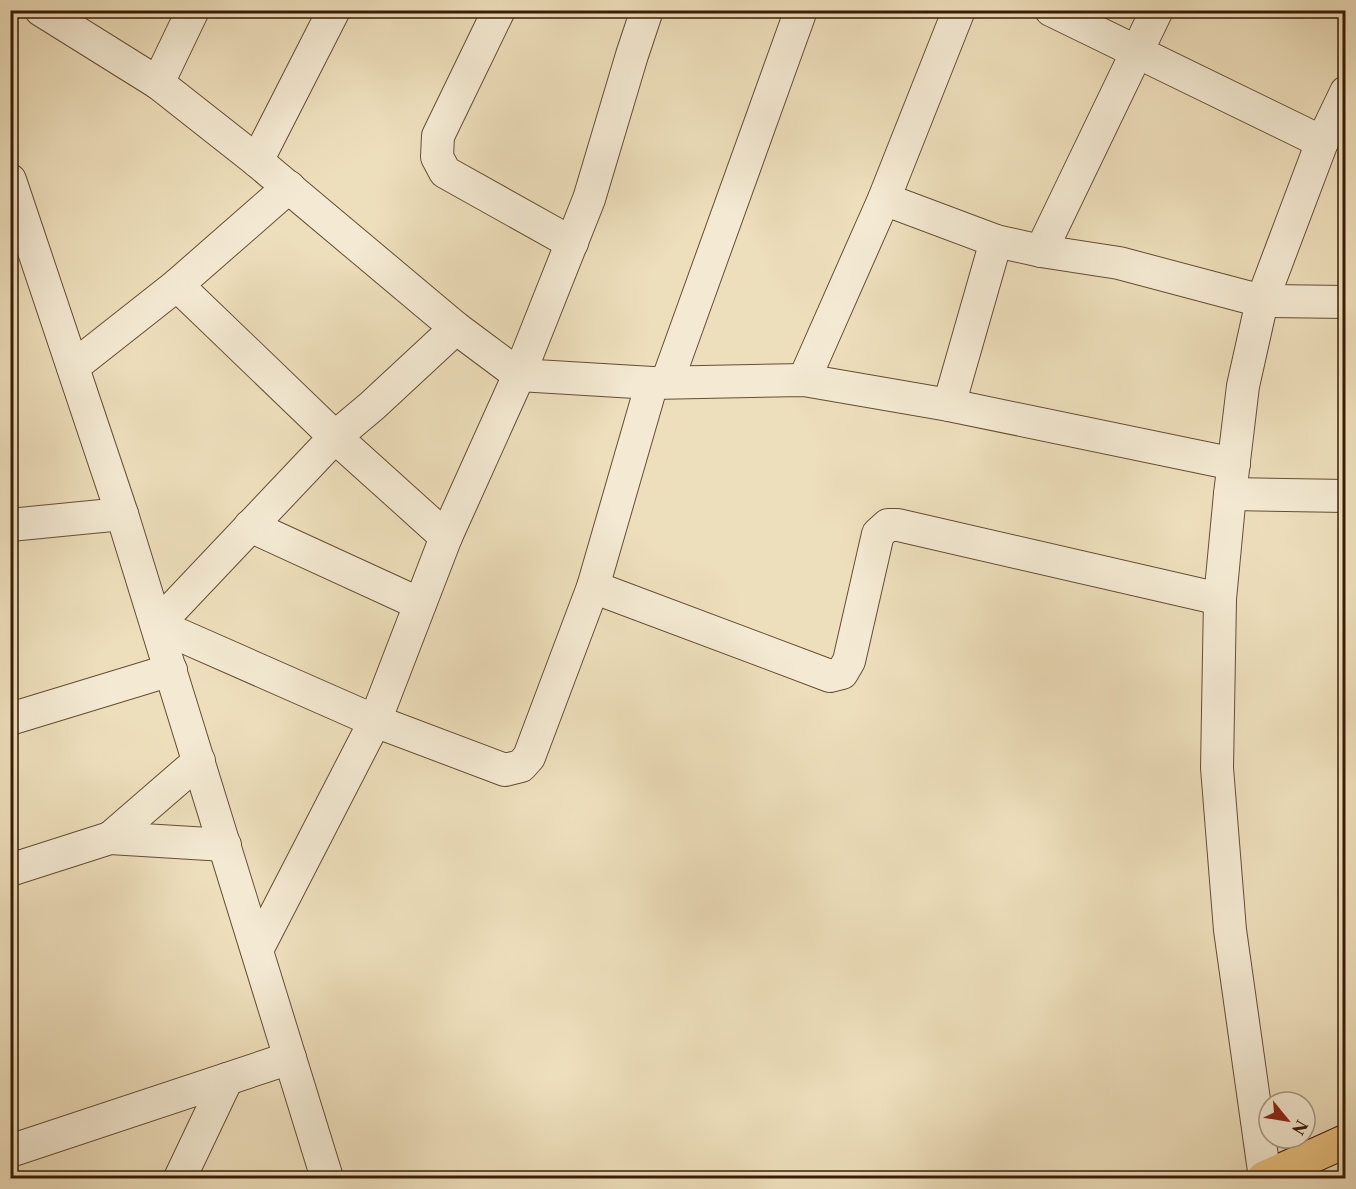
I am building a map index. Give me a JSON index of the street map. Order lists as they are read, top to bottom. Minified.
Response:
{"north":"bottom right"}
